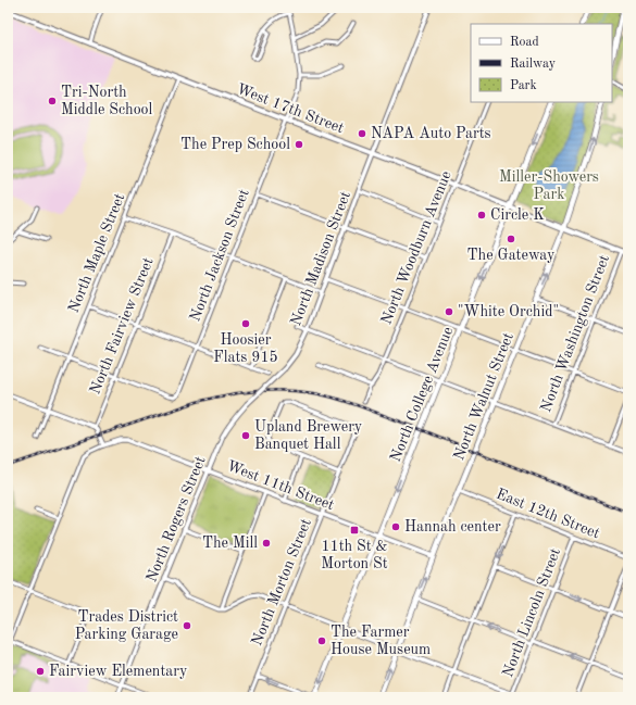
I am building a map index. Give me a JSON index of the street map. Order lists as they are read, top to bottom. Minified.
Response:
{"streets":{"main road":["West 17th Street","North College Avenue","North Walnut Street"],"street":["North Woodburn Avenue","North Maple Street","North Jackson Street","North Madison Street","North Fairview Street","North Washington Street","West 11th Street","East 12th Street","North Rogers Street","North Morton Street","North Lincoln Street"]},"crossings":[["West 17th Street","North Woodburn Avenue"],["West 17th Street","North Maple Street"],["West 17th Street","North Jackson Street"],["West 17th Street","North Madison Street"],["West 17th Street","North Washington Street"],["West 17th Street","North College Avenue"],["West 17th Street","North Walnut Street"],["North Jackson Street","North Fairview Street"],["North Madison Street","North Rogers Street"],["North College Avenue","West 11th Street"],["North Walnut Street","West 11th Street"],["North Walnut Street","East 12th Street"],["West 11th Street","North Rogers Street"],["West 11th Street","North Morton Street"],["East 12th Street","North Lincoln Street"]],"one_way":["North College Avenue","North Walnut Street"],"parks":["Miller-Showers Park"],"places":{"other":["Tri-North Middle School","NAPA Auto Parts","The Prep School","Circle K","The Gateway","\"White Orchid\"","Hoosier Flats 915","Upland Brewery Banquet Hall","Hannah center","The Mill","Trades District Parking Garage","The Farmer House Museum","Fairview Elementary"],"transit":["11th St & Morton St"]},"legend":["Road","Railway","Park"]}
